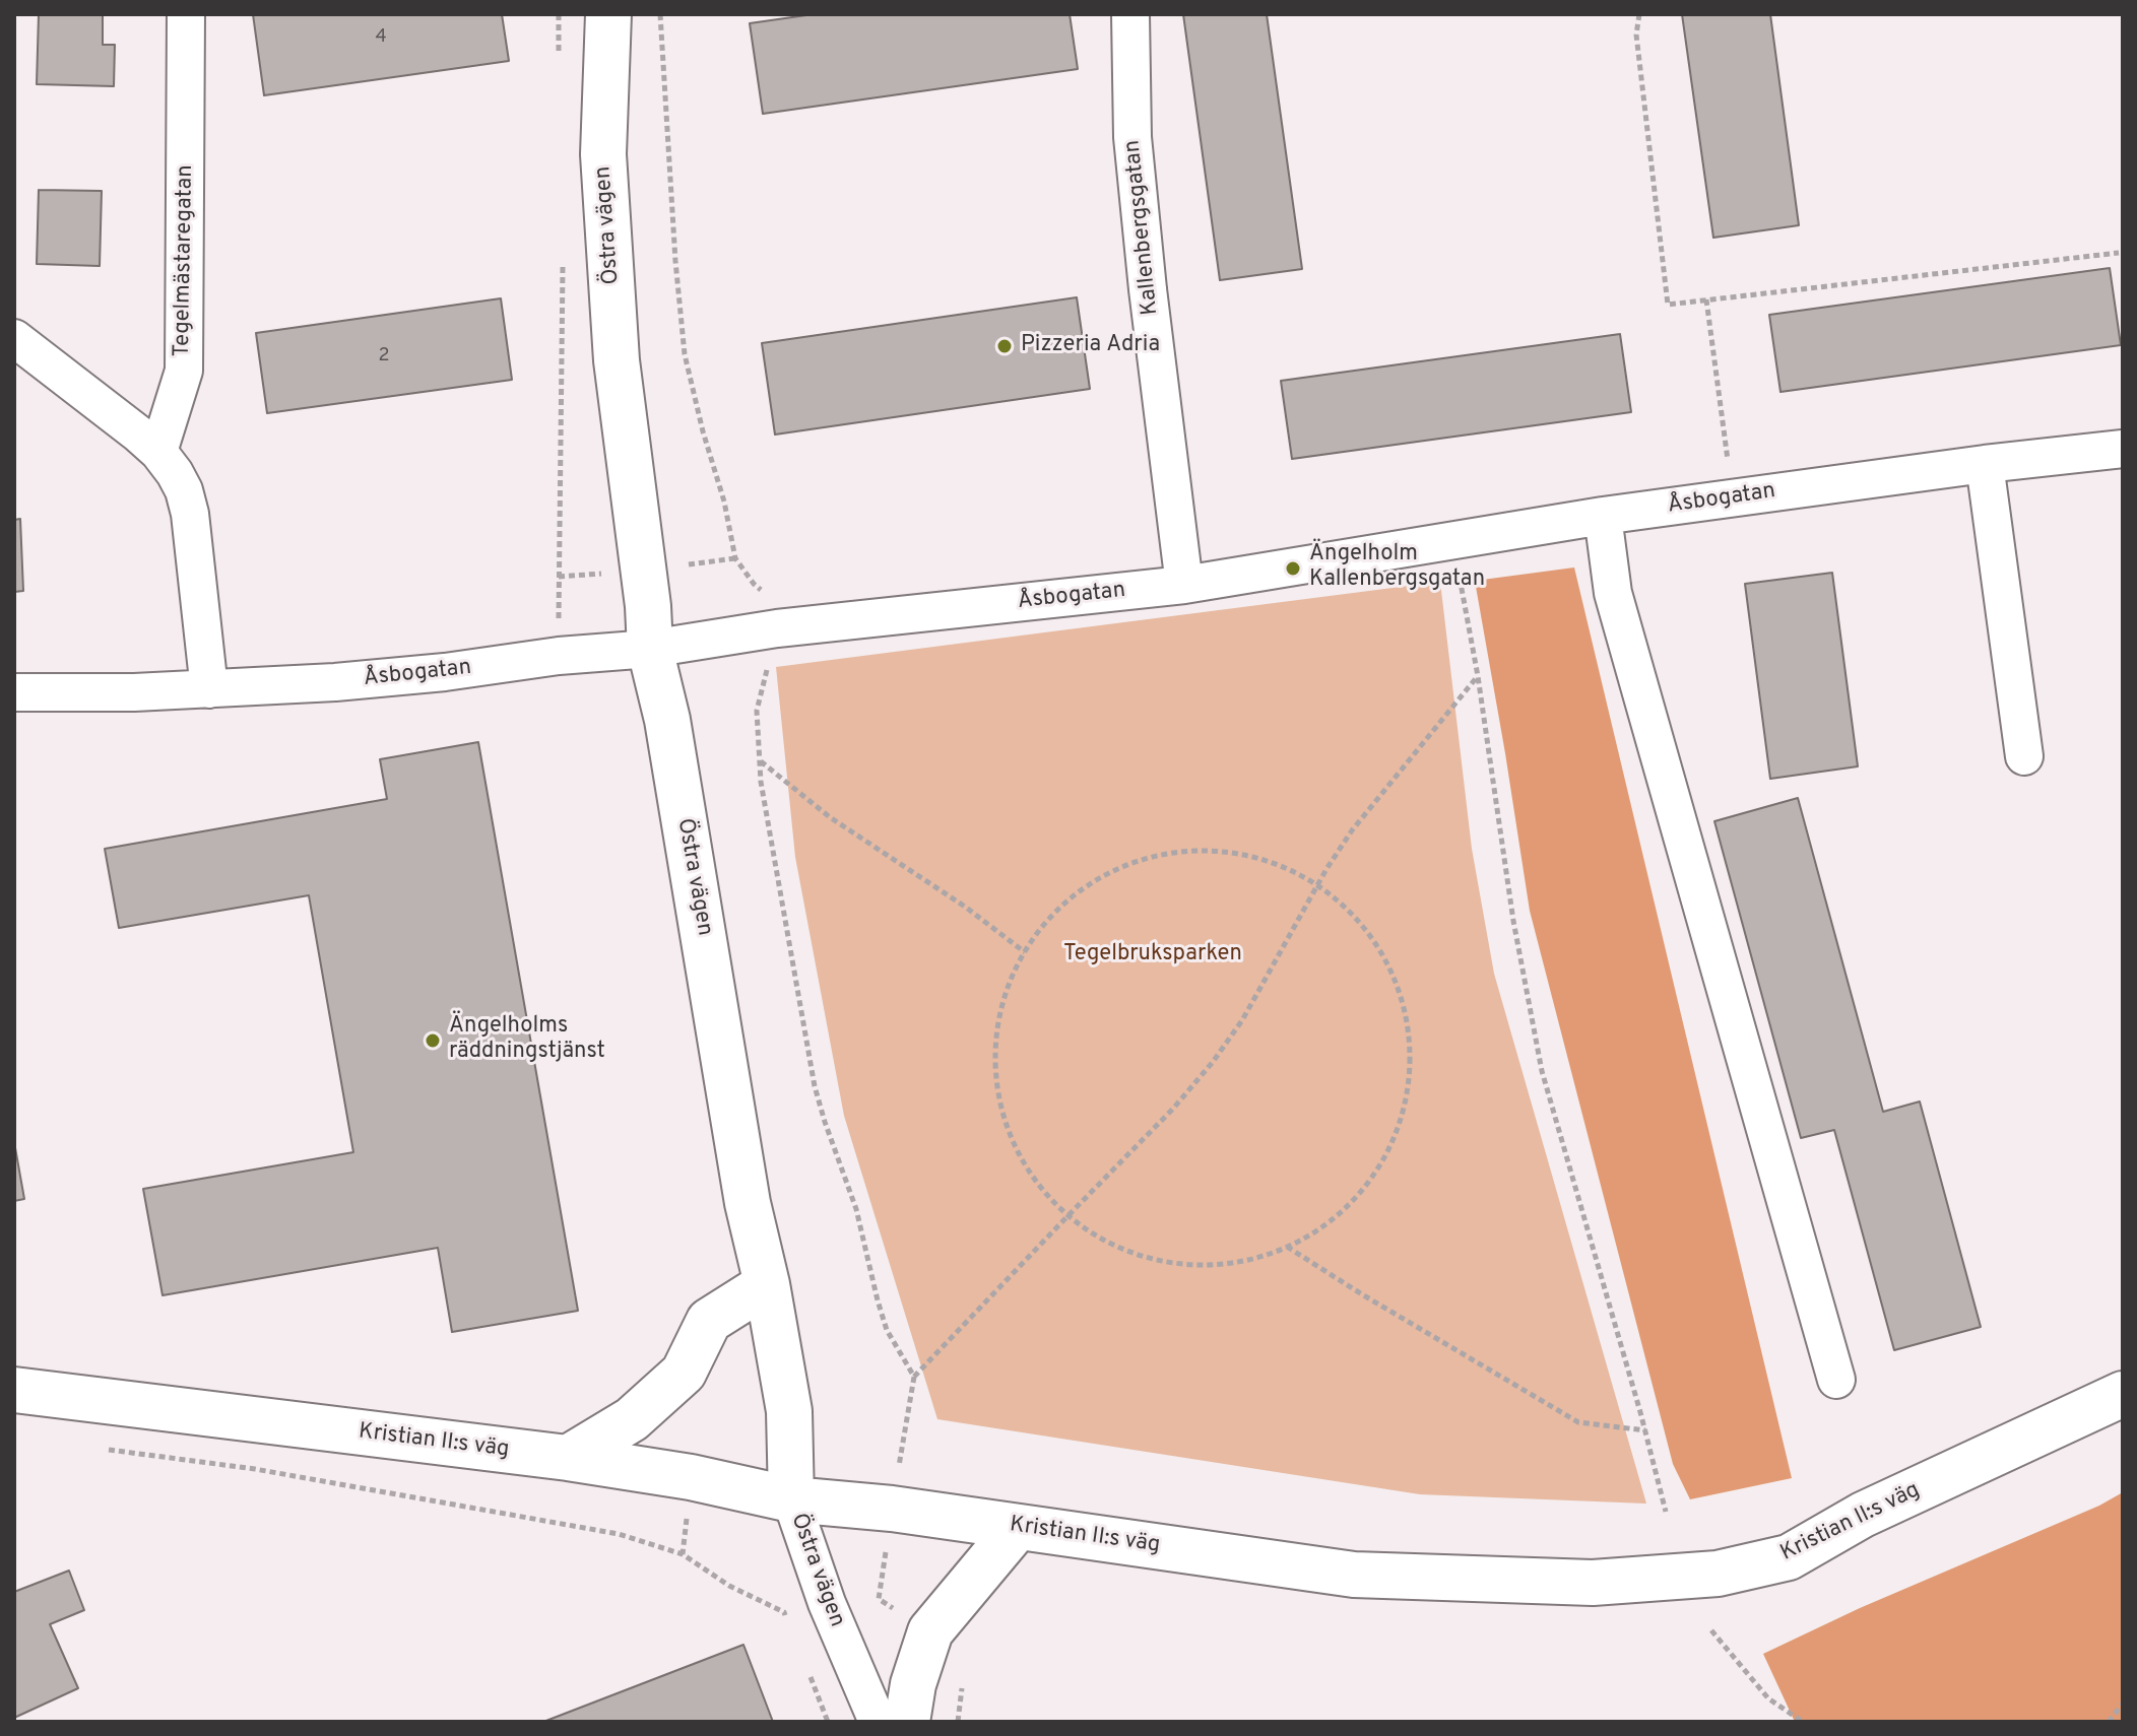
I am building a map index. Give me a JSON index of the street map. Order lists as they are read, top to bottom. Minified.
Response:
{"streets":{"main road":["Östra vägen","Kristian II:s väg"],"street":["Kallenbergsgatan","Tegelmästaregatan","Åsbogatan"]},"crossings":[["Östra vägen","Åsbogatan"],["Östra vägen","Kristian II:s väg"],["Kallenbergsgatan","Åsbogatan"]],"parks":["Tegelbruksparken"],"places":["Pizzeria Adria","Ängelholm Kallenbergsgatan","Ängelholms räddningstjänst"],"house_numbers":["4","2"]}
